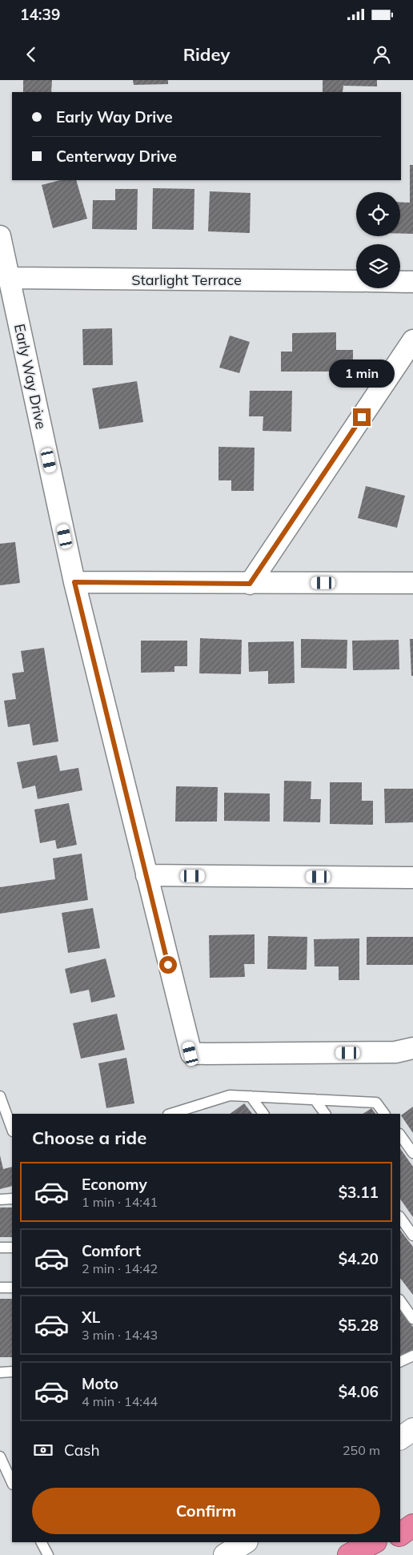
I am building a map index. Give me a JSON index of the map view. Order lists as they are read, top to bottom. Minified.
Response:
{"streets":{"street":["Starlight Terrace","Early Way Drive"]},"crossings":[["Starlight Terrace","Early Way Drive"]],"page":{"status":"14:39","header":"Ridey","banner":["Early Way Drive","Centerway Drive"],"bubble":"1 min","heading":"Choose a ride","list":[{"name":"Economy","note":"1 min · 14:41","value":"$3.11"},{"name":"Comfort","note":"2 min · 14:42","value":"$4.20"},{"name":"XL","note":"3 min · 14:43","value":"$5.28"},{"name":"Moto","note":"4 min · 14:44","value":"$4.06"}],"pay":["Cash","250 m"],"buttons":"Confirm"}}
